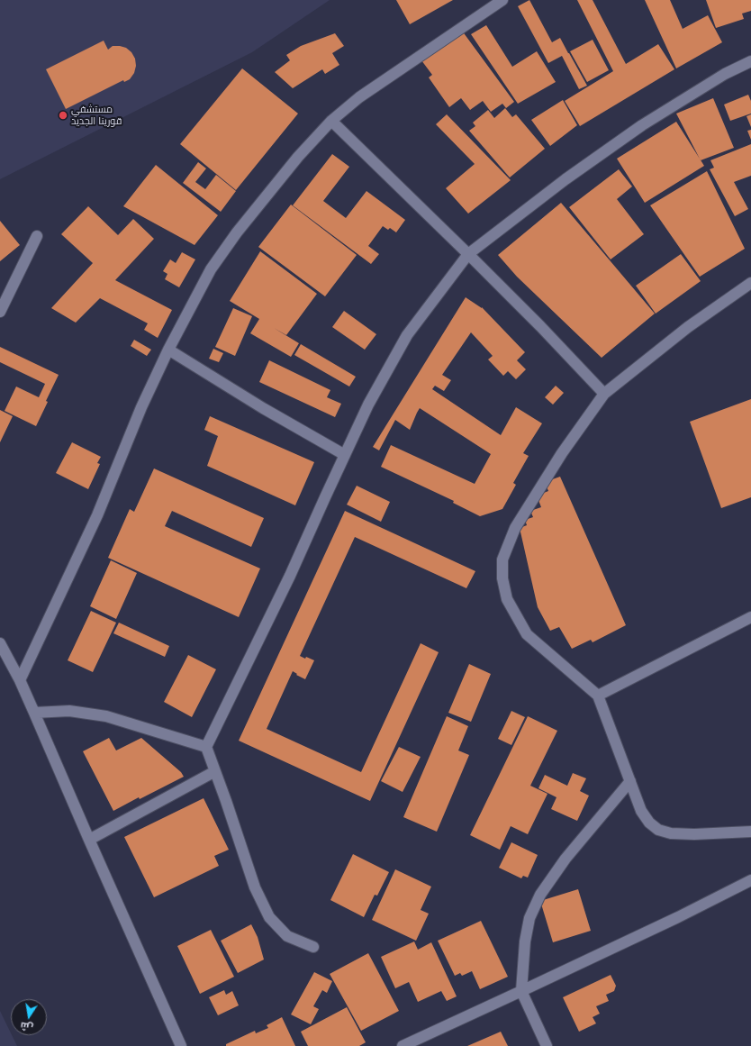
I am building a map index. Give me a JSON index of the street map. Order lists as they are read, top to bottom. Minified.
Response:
{"places":["مستشفي قورينا الجديد"],"north":"bottom"}
